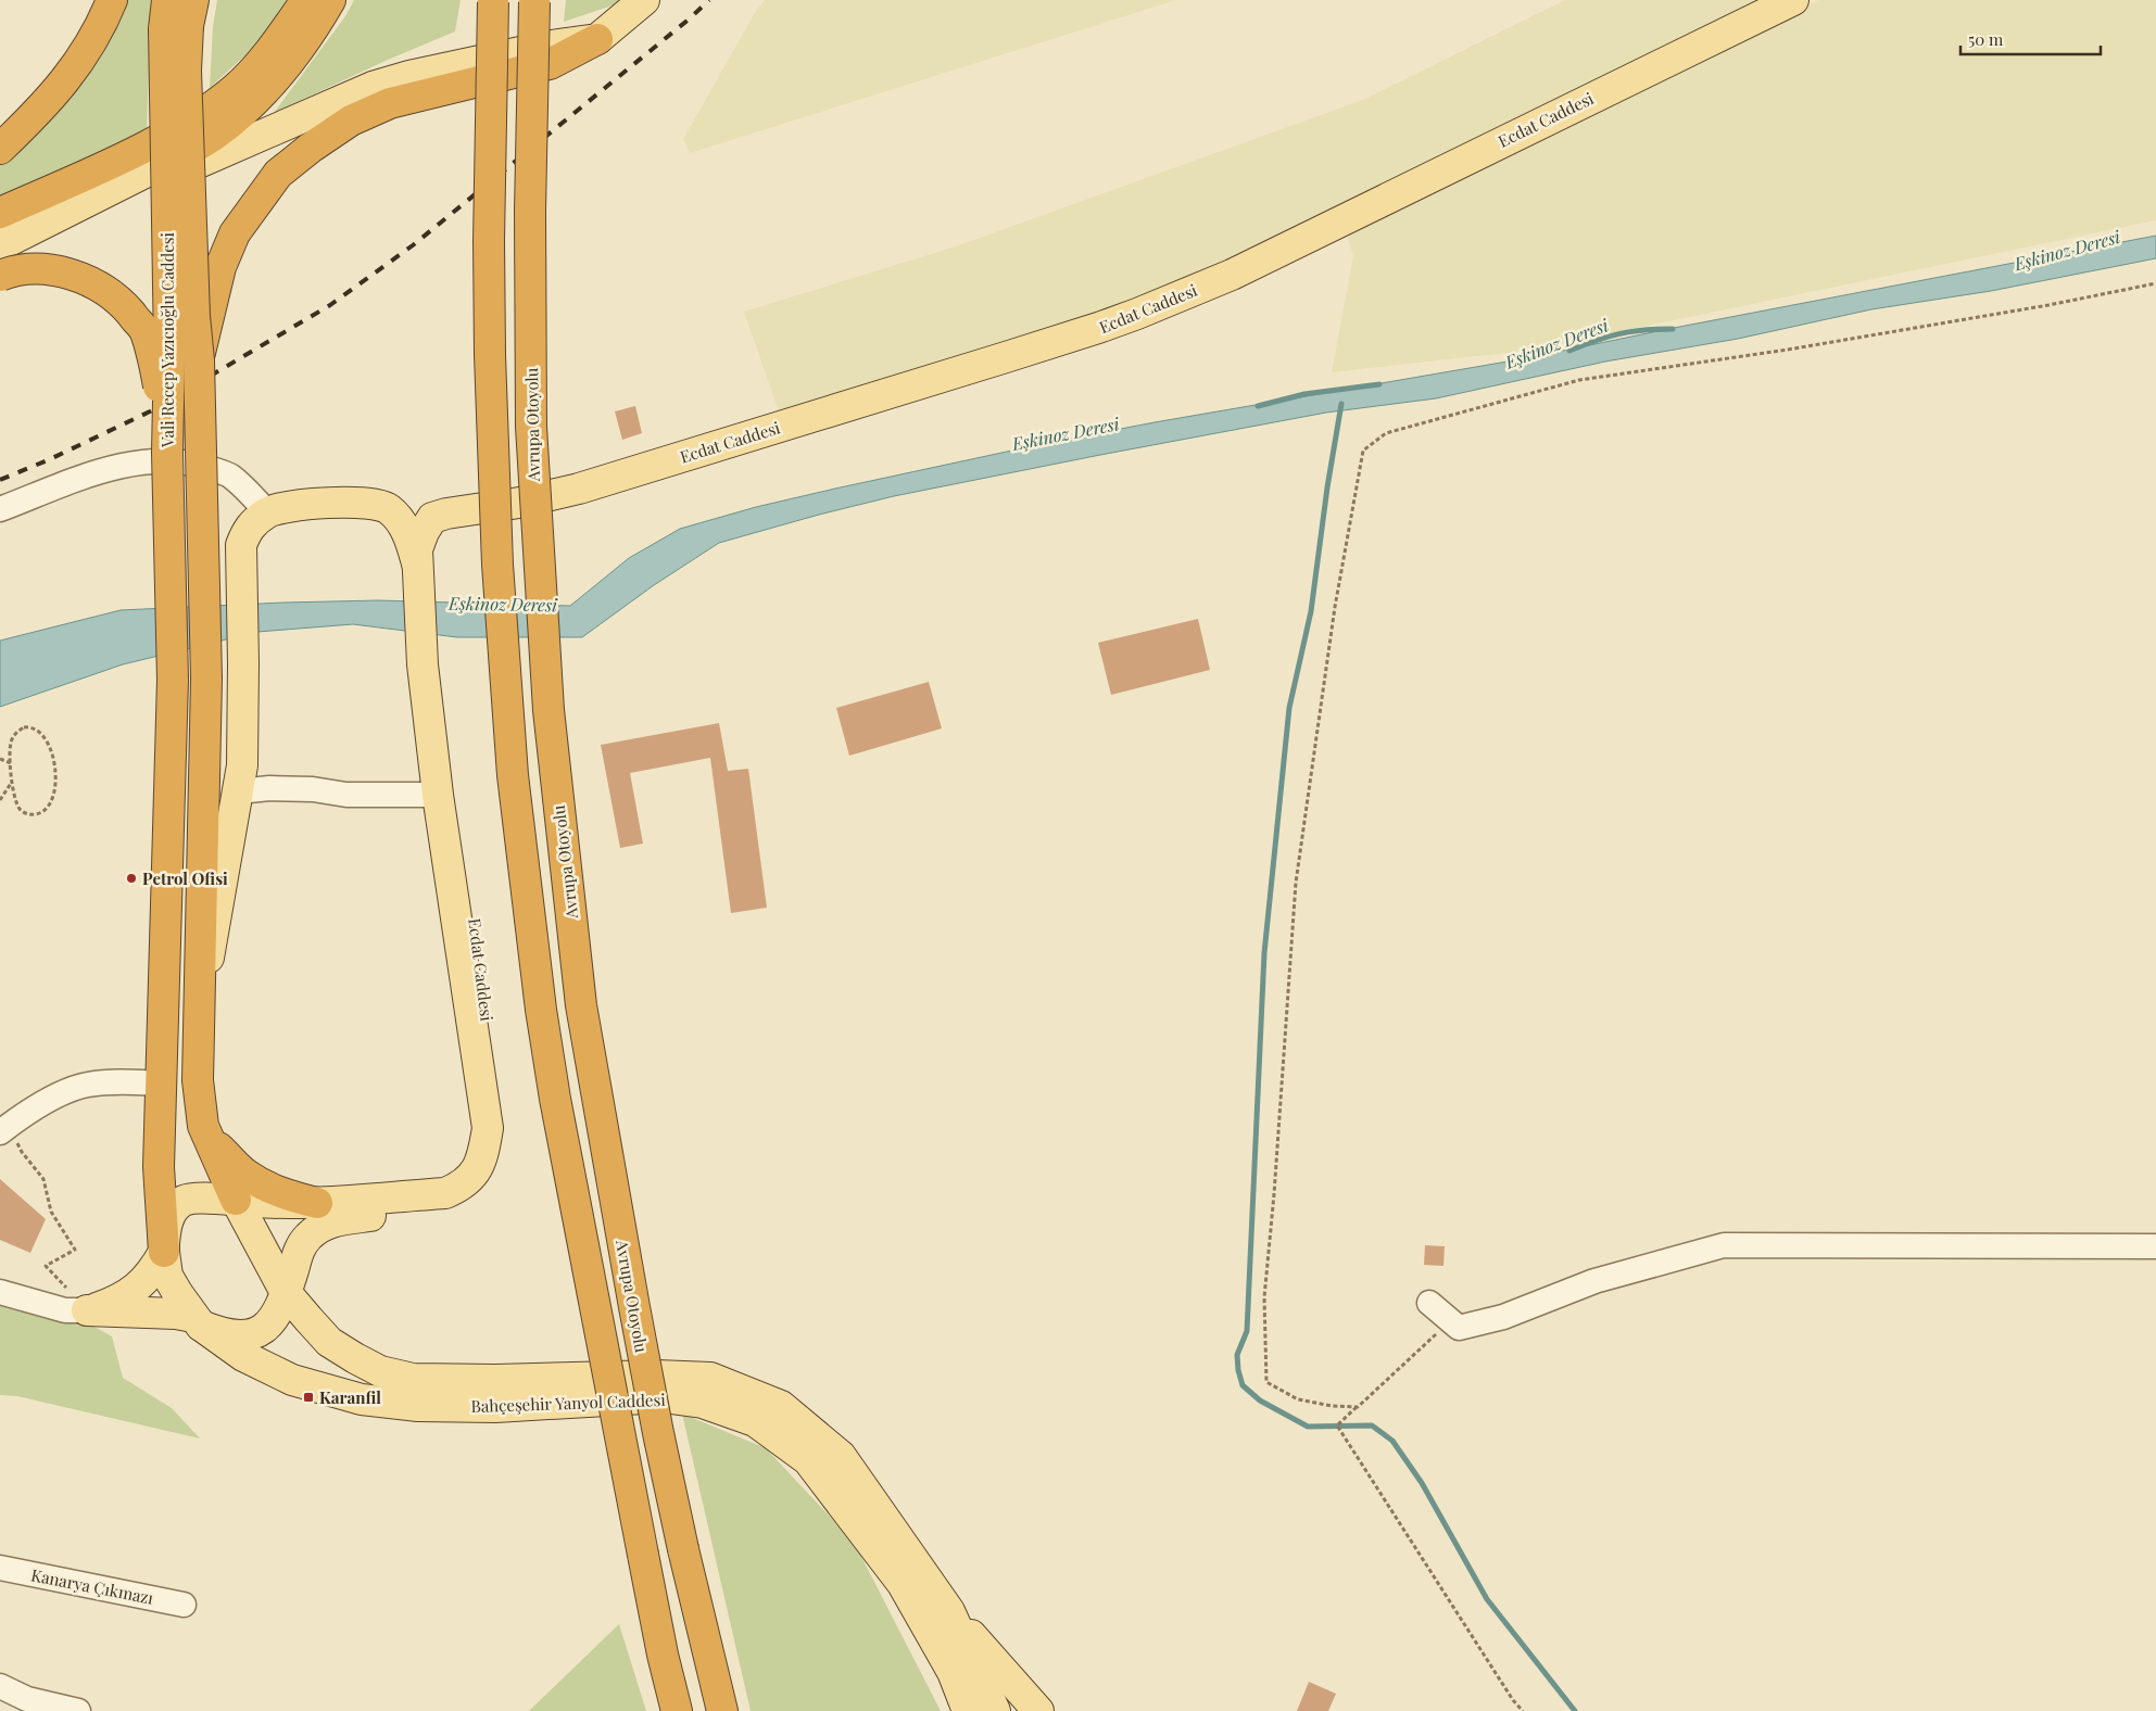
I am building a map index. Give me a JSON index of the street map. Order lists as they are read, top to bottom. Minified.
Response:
{"streets":{"highway":["Vali Recep Yazıcıoğlu Caddesi","Avrupa Otoyolu"],"main road":["Ecdat Caddesi","Bahçeşehir Yanyol Caddesi"],"street":["Kanarya Çıkmazı"]},"crossings":[["Ecdat Caddesi","Vali Recep Yazıcıoğlu Caddesi"],["Ecdat Caddesi","Bahçeşehir Yanyol Caddesi"],["Vali Recep Yazıcıoğlu Caddesi","Bahçeşehir Yanyol Caddesi"]],"water":["Eşkinoz Deresi"],"places":{"other":["Petrol Ofisi"],"transit":["Karanfil"]},"scale_bar":"50 m"}
